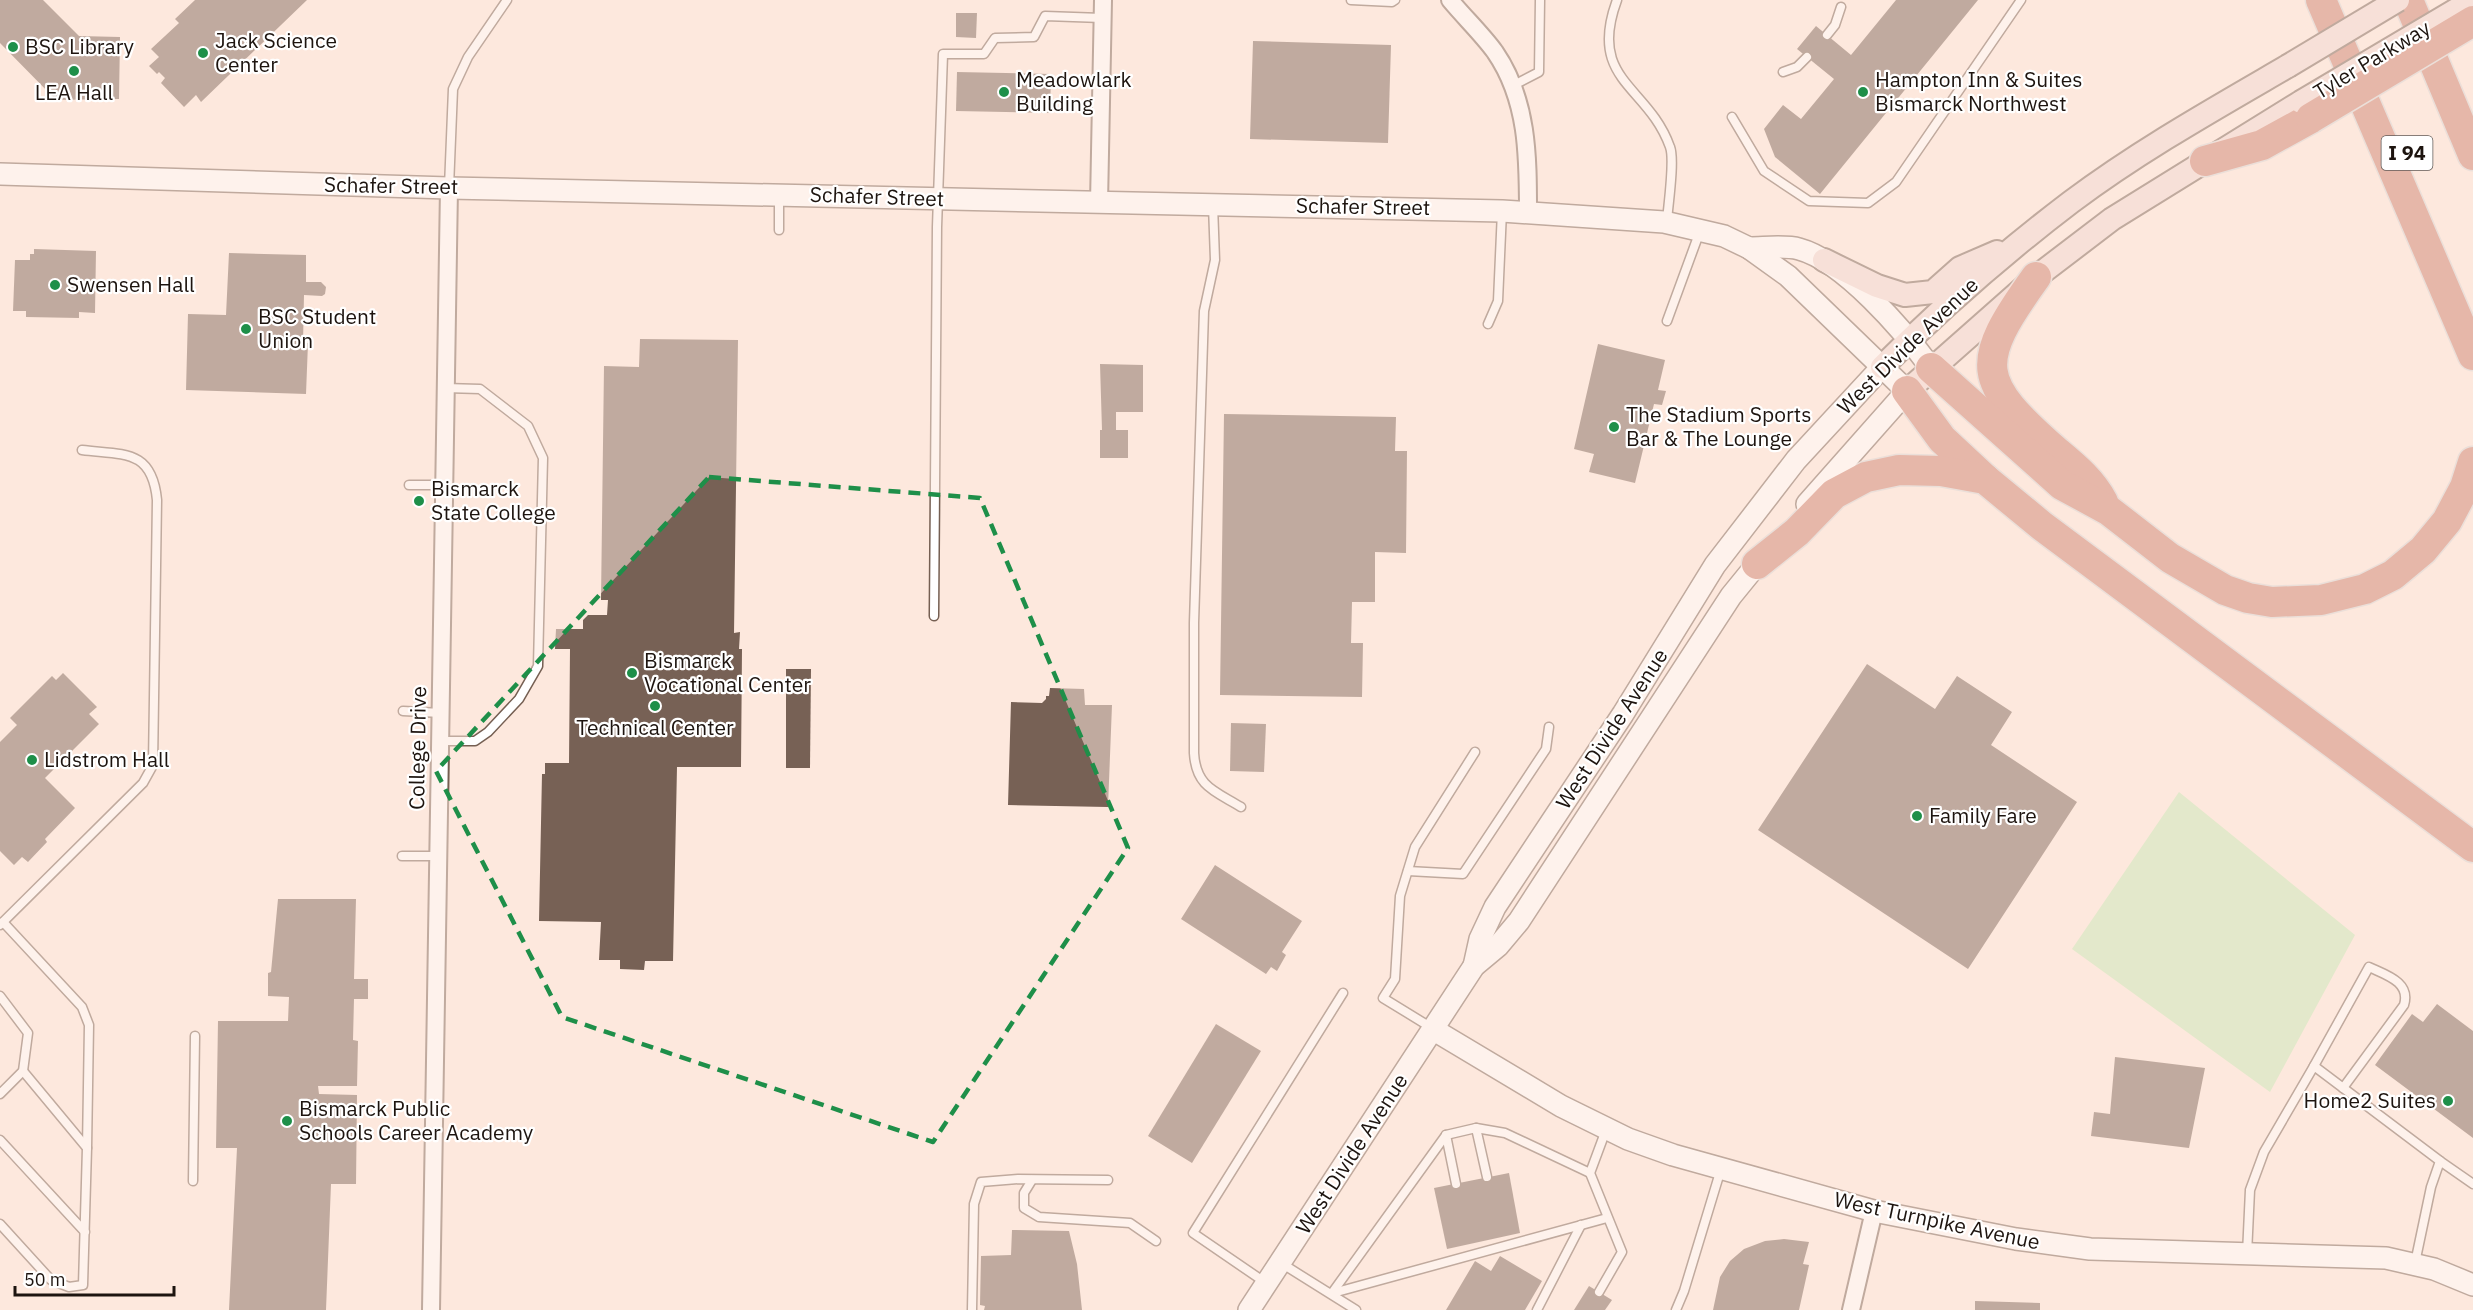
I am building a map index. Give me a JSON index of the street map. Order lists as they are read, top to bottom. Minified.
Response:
{"streets":{"highway":["I 94"],"main road":["Tyler Parkway","West Divide Avenue"],"street":["Schafer Street","College Drive","West Turnpike Avenue"]},"crossings":[["Tyler Parkway","West Divide Avenue"],["Schafer Street","West Divide Avenue"],["Schafer Street","College Drive"],["West Divide Avenue","West Turnpike Avenue"]],"places":["BSC Library","Jack Science Center","LEA Hall","Meadowlark Building","Hampton Inn & Suites Bismarck Northwest","Swensen Hall","BSC Student Union","The Stadium Sports Bar & The Lounge","Bismarck State College","Bismarck Vocational Center","Technical Center","Lidstrom Hall","Family Fare","Home2 Suites","Bismarck Public Schools Career Academy"],"scale_bar":"50 m"}
